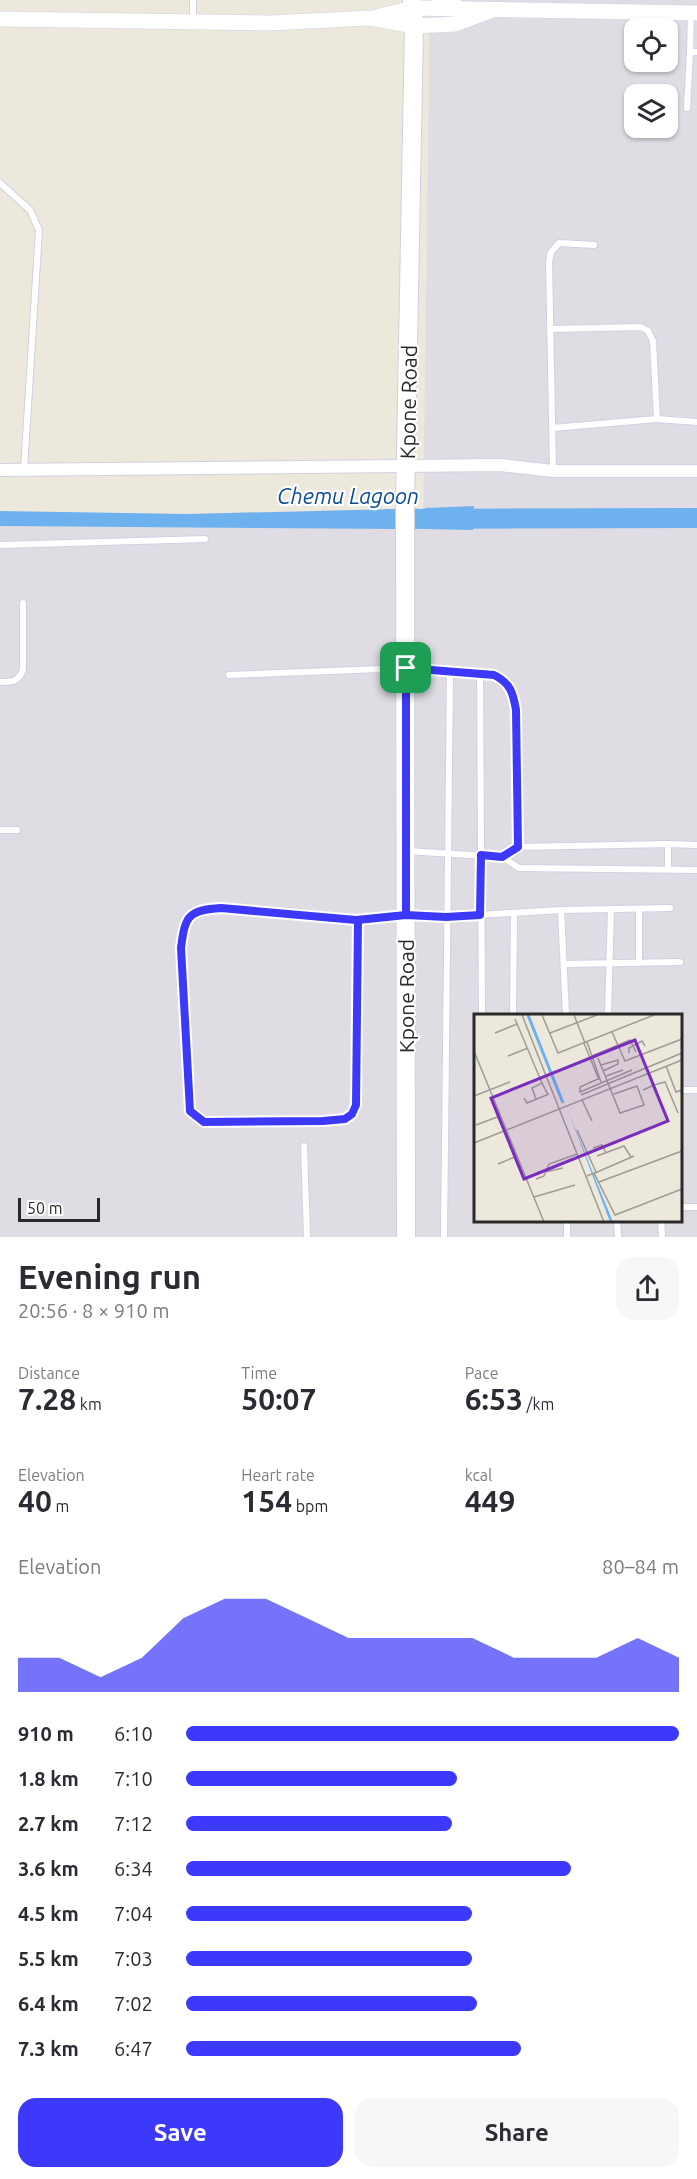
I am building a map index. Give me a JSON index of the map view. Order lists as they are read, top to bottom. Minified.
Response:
{"streets":{"main road":["Kpone Road"]},"water":["Chemu Lagoon"],"scale_bar":"50 m","page":{"scale":"50 m","heading":["Evening run","20:56 · 8 × 910 m"],"stats":[["Distance","7.28 km"],["Time","50:07"],["Pace","6:53 /km"],["Elevation","40 m"],["Heart rate","154 bpm"],["kcal","449"]],"chart":["Elevation","80–84 m"],"list":[{"name":"910 m","note":"6:10"},{"name":"1.8 km","note":"7:10"},{"name":"2.7 km","note":"7:12"},{"name":"3.6 km","note":"6:34"},{"name":"4.5 km","note":"7:04"},{"name":"5.5 km","note":"7:03"},{"name":"6.4 km","note":"7:02"},{"name":"7.3 km","note":"6:47"}],"buttons":["Save","Share"]}}
